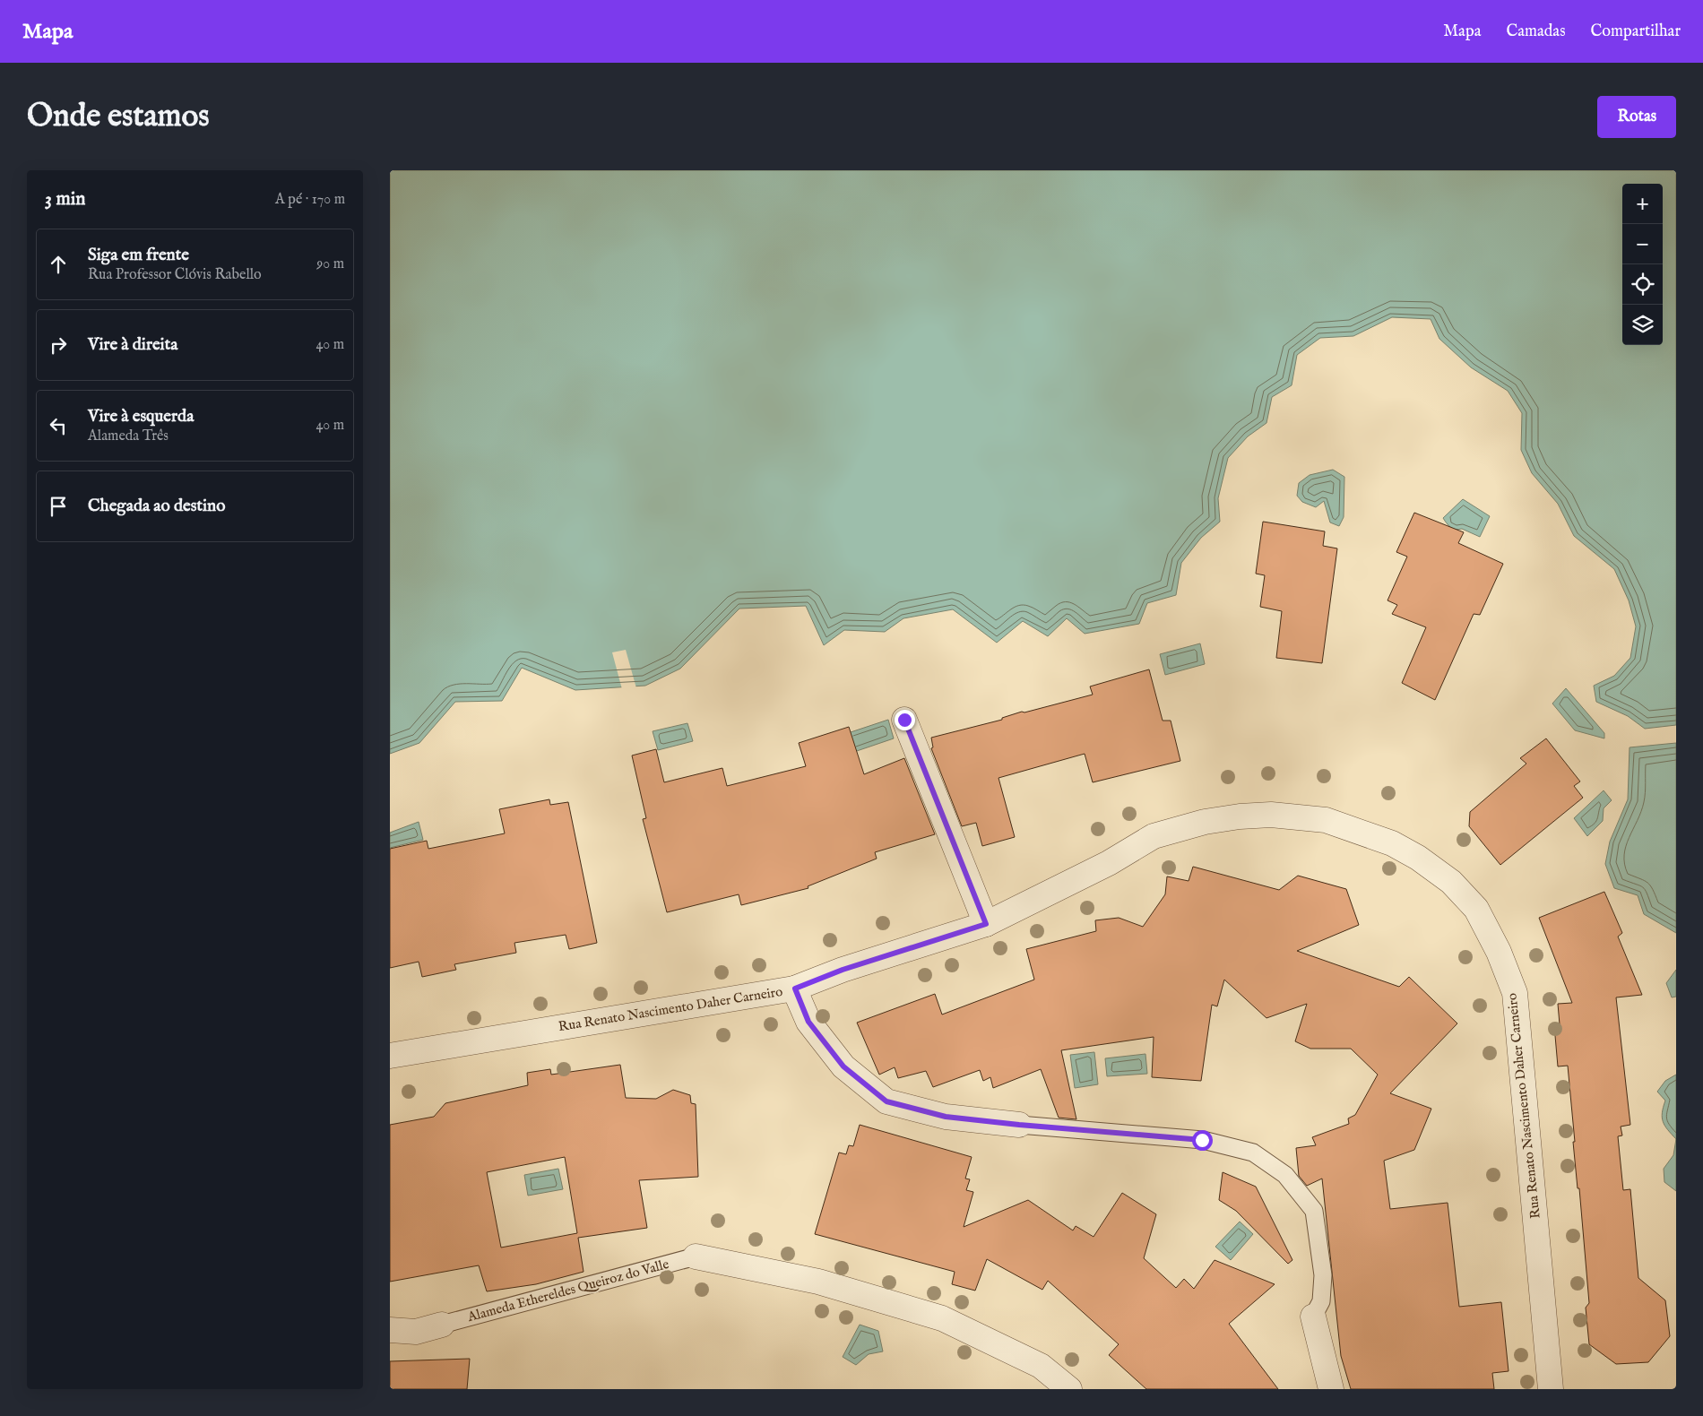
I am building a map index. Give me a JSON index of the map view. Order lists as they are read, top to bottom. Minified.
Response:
{"streets":{"street":["Rua Renato Nascimento Daher Carneiro"],"lane":["Alameda Ethereldes Queiroz do Valle"]},"page":{"header":"Mapa","nav":["Mapa","Camadas","Compartilhar"],"buttons":"Rotas","title":"Onde estamos","heading":["3 min","A pé · 170 m"],"map_buttons":["+","−"],"list":[["Siga em frente","Rua Professor Clóvis Rabello","90 m"],["Vire à direita","40 m"],["Vire à esquerda","Alameda Três","40 m"],"Chegada ao destino"]}}
